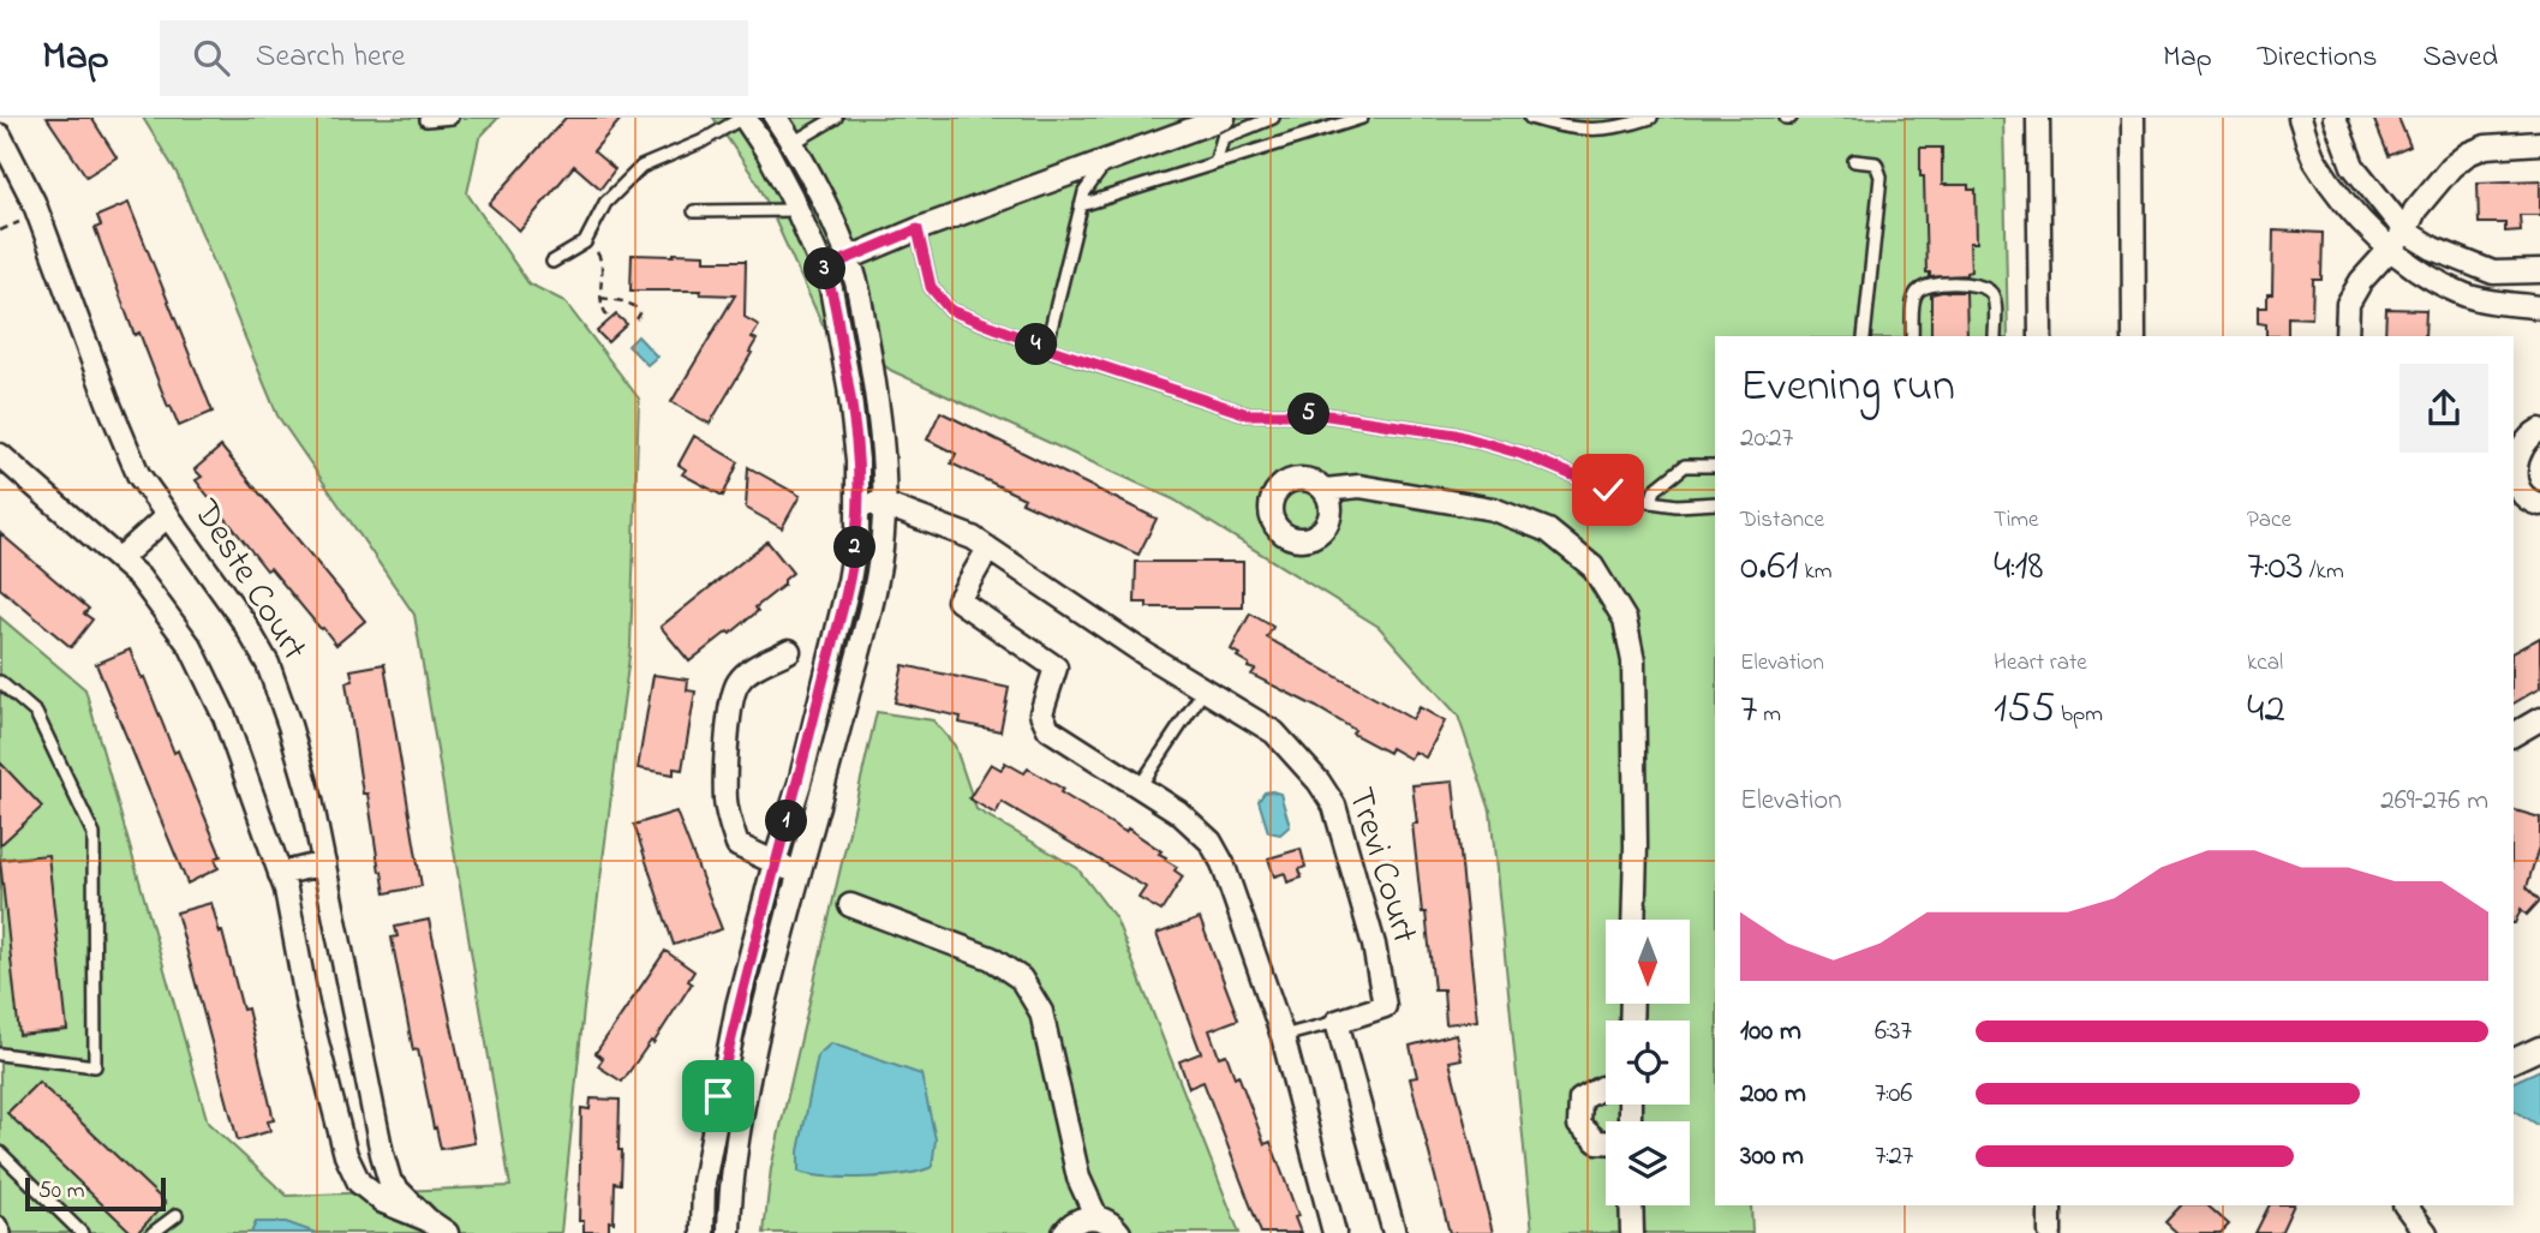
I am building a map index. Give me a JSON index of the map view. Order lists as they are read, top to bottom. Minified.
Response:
{"streets":{"street":["Deste Court","Trevi Court"]},"scale_bar":"50 m","north":"bottom","page":{"header":"Map","search":"Search here","nav":["Map","Directions","Saved"],"pins":["3","4","5","2","1"],"heading":["Evening run","20:27"],"stats":[["Distance","0.61 km"],["Time","4:18"],["Pace","7:03 /km"],["Elevation","7 m"],["Heart rate","155 bpm"],["kcal","42"]],"chart":["Elevation","269–276 m"],"list":[{"name":"100 m","note":"6:37"},{"name":"200 m","note":"7:06"},{"name":"300 m","note":"7:27"}],"scale":"50 m"}}
